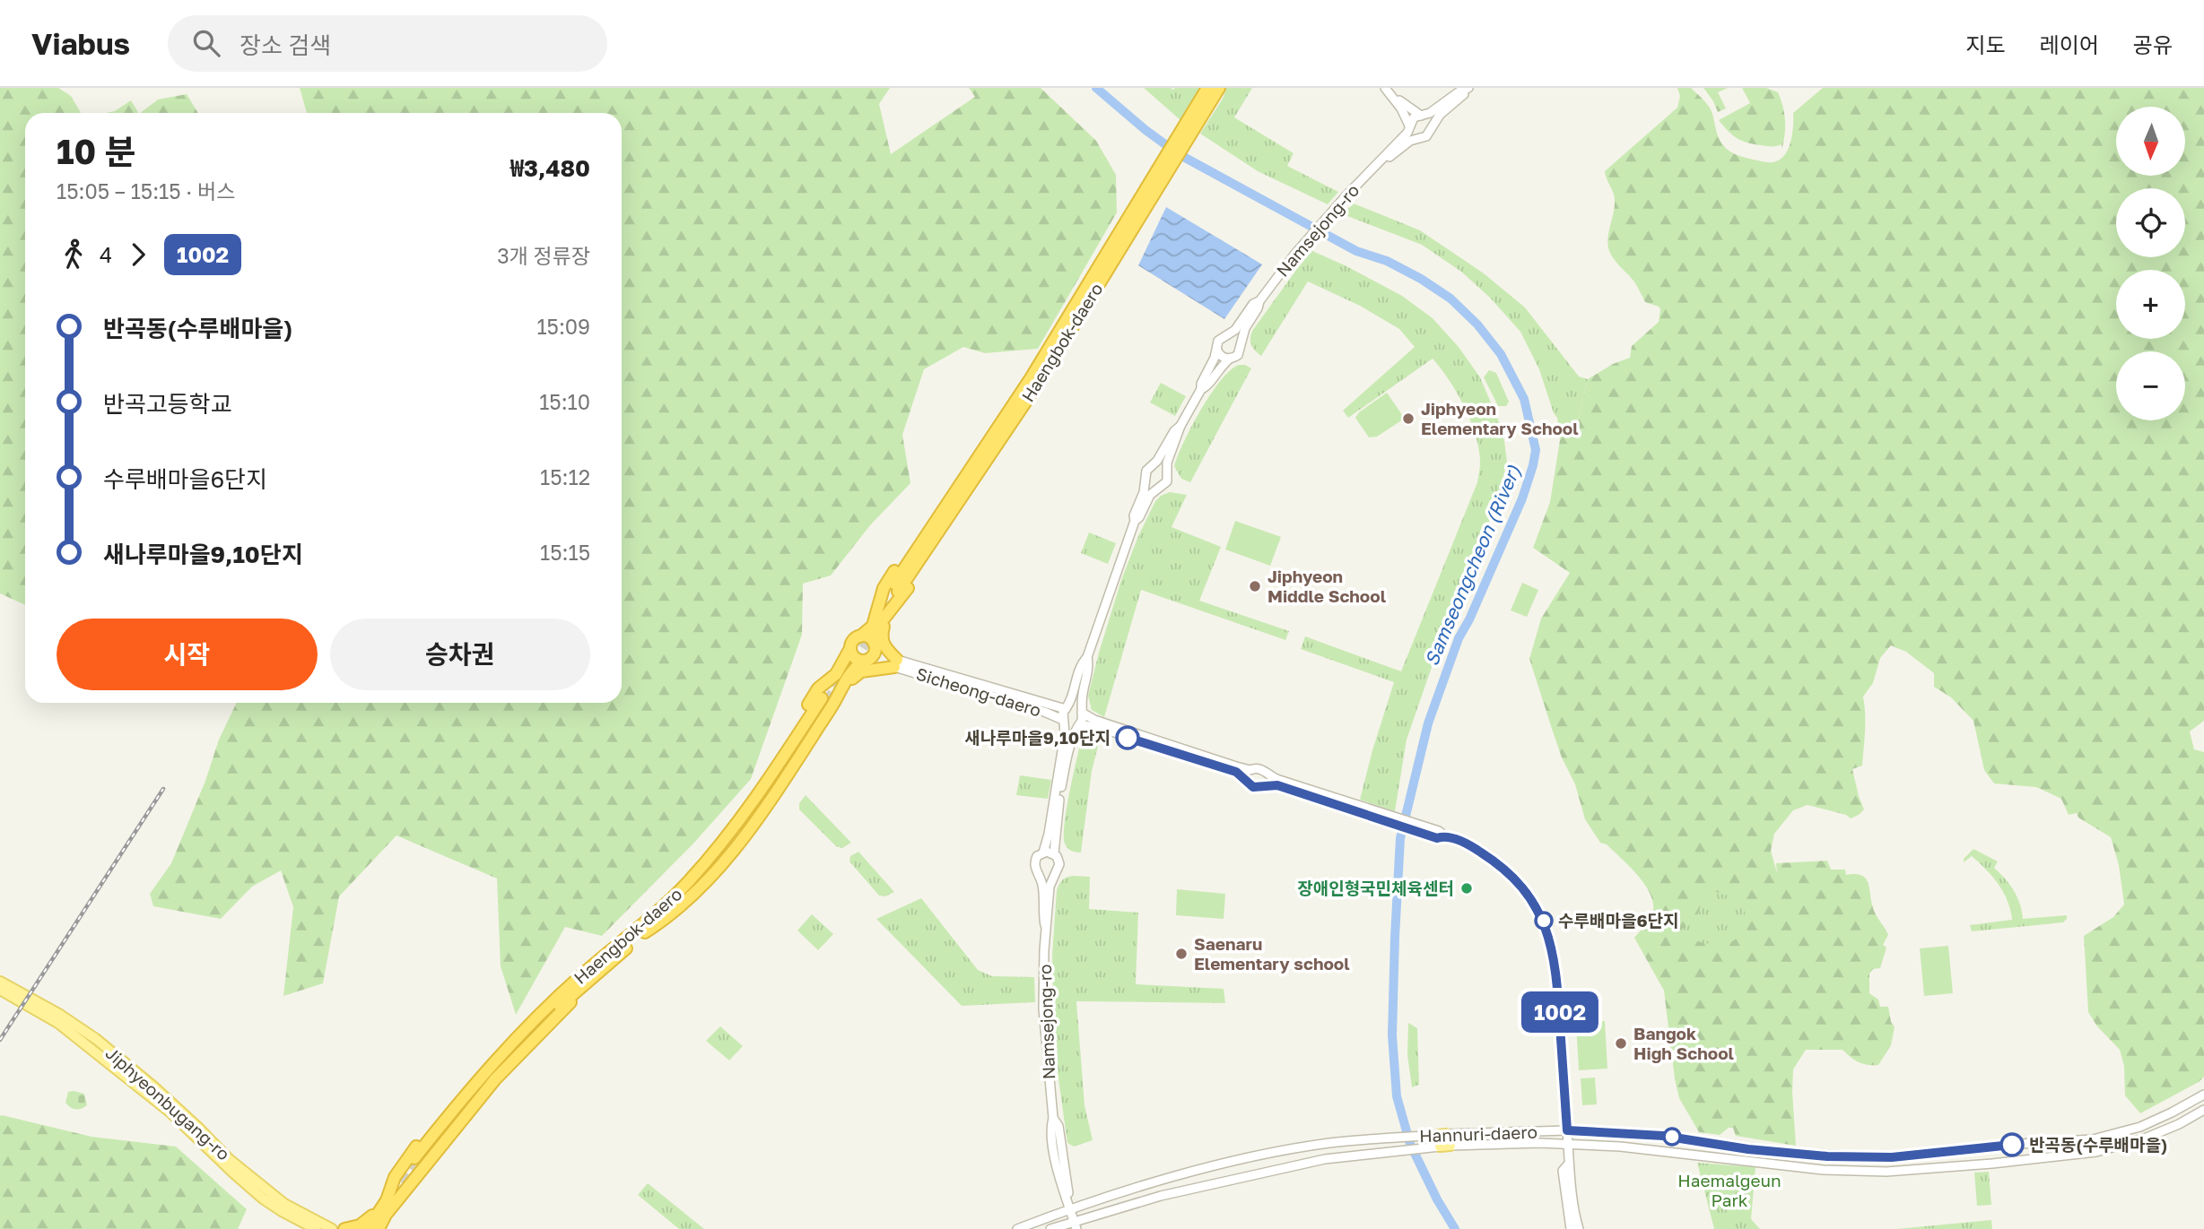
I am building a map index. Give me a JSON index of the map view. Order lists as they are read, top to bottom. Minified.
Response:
{"streets":{"highway":["Haengbok-daero"],"main road":["Jiphyeonbugang-ro"],"street":["Namsejong-ro","Sicheong-daero","Hannuri-daero"]},"crossings":[["Namsejong-ro","Hannuri-daero"]],"water":["Samseongcheon (River)"],"parks":["Haemalgeun Park"],"places":["Jiphyeon Elementary School","Jiphyeon Middle School","새나루마을9,10단지","장애인형국민체육센터","수루배마을6단지","Saenaru Elementary school","Bangok High School","반곡동(수루배마을)"],"lines":["bus line 1002"],"north":"bottom","page":{"header":"Viabus","search":"장소 검색","nav":["지도","레이어","공유"],"on_map":"1002","map_buttons":["+","−"],"heading":["10 분","15:05 – 15:15 · 버스","₩3,480"],"legs":["4","1002","3개 정류장"],"list":[{"name":"반곡동(수루배마을)","value":"15:09"},{"name":"반곡고등학교","value":"15:10"},{"name":"수루배마을6단지","value":"15:12"},{"name":"새나루마을9,10단지","value":"15:15"}],"buttons":["시작","승차권"]}}
